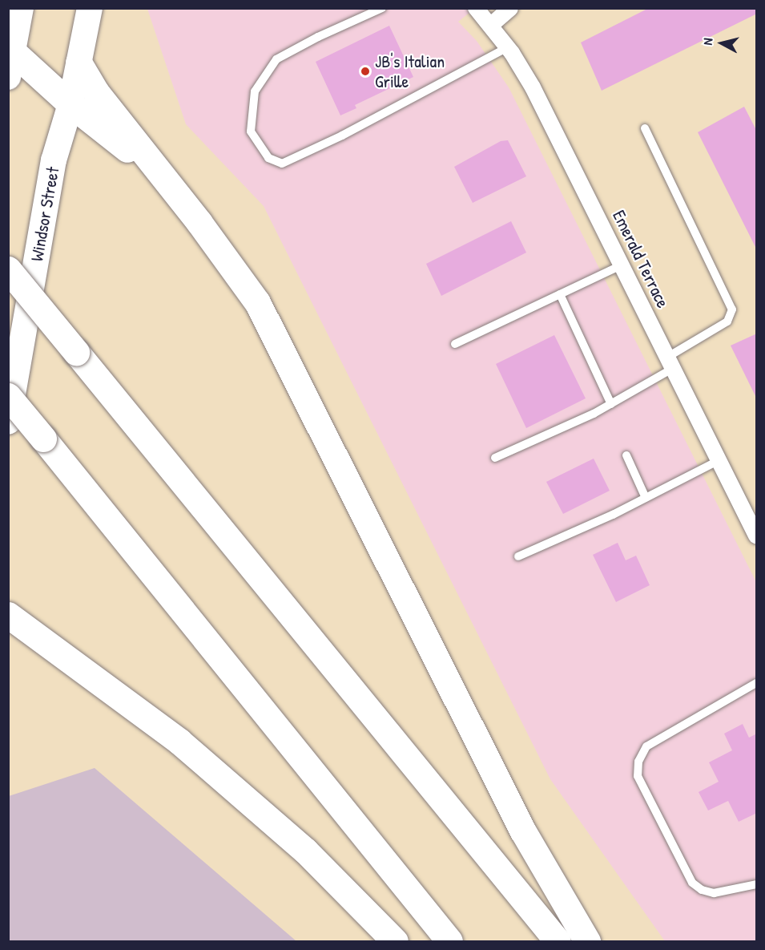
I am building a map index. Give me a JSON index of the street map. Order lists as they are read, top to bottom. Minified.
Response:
{"streets":{"main road":["Windsor Street"],"street":["Emerald Terrace"]},"places":["JB's Italian Grille"],"north":"left"}
